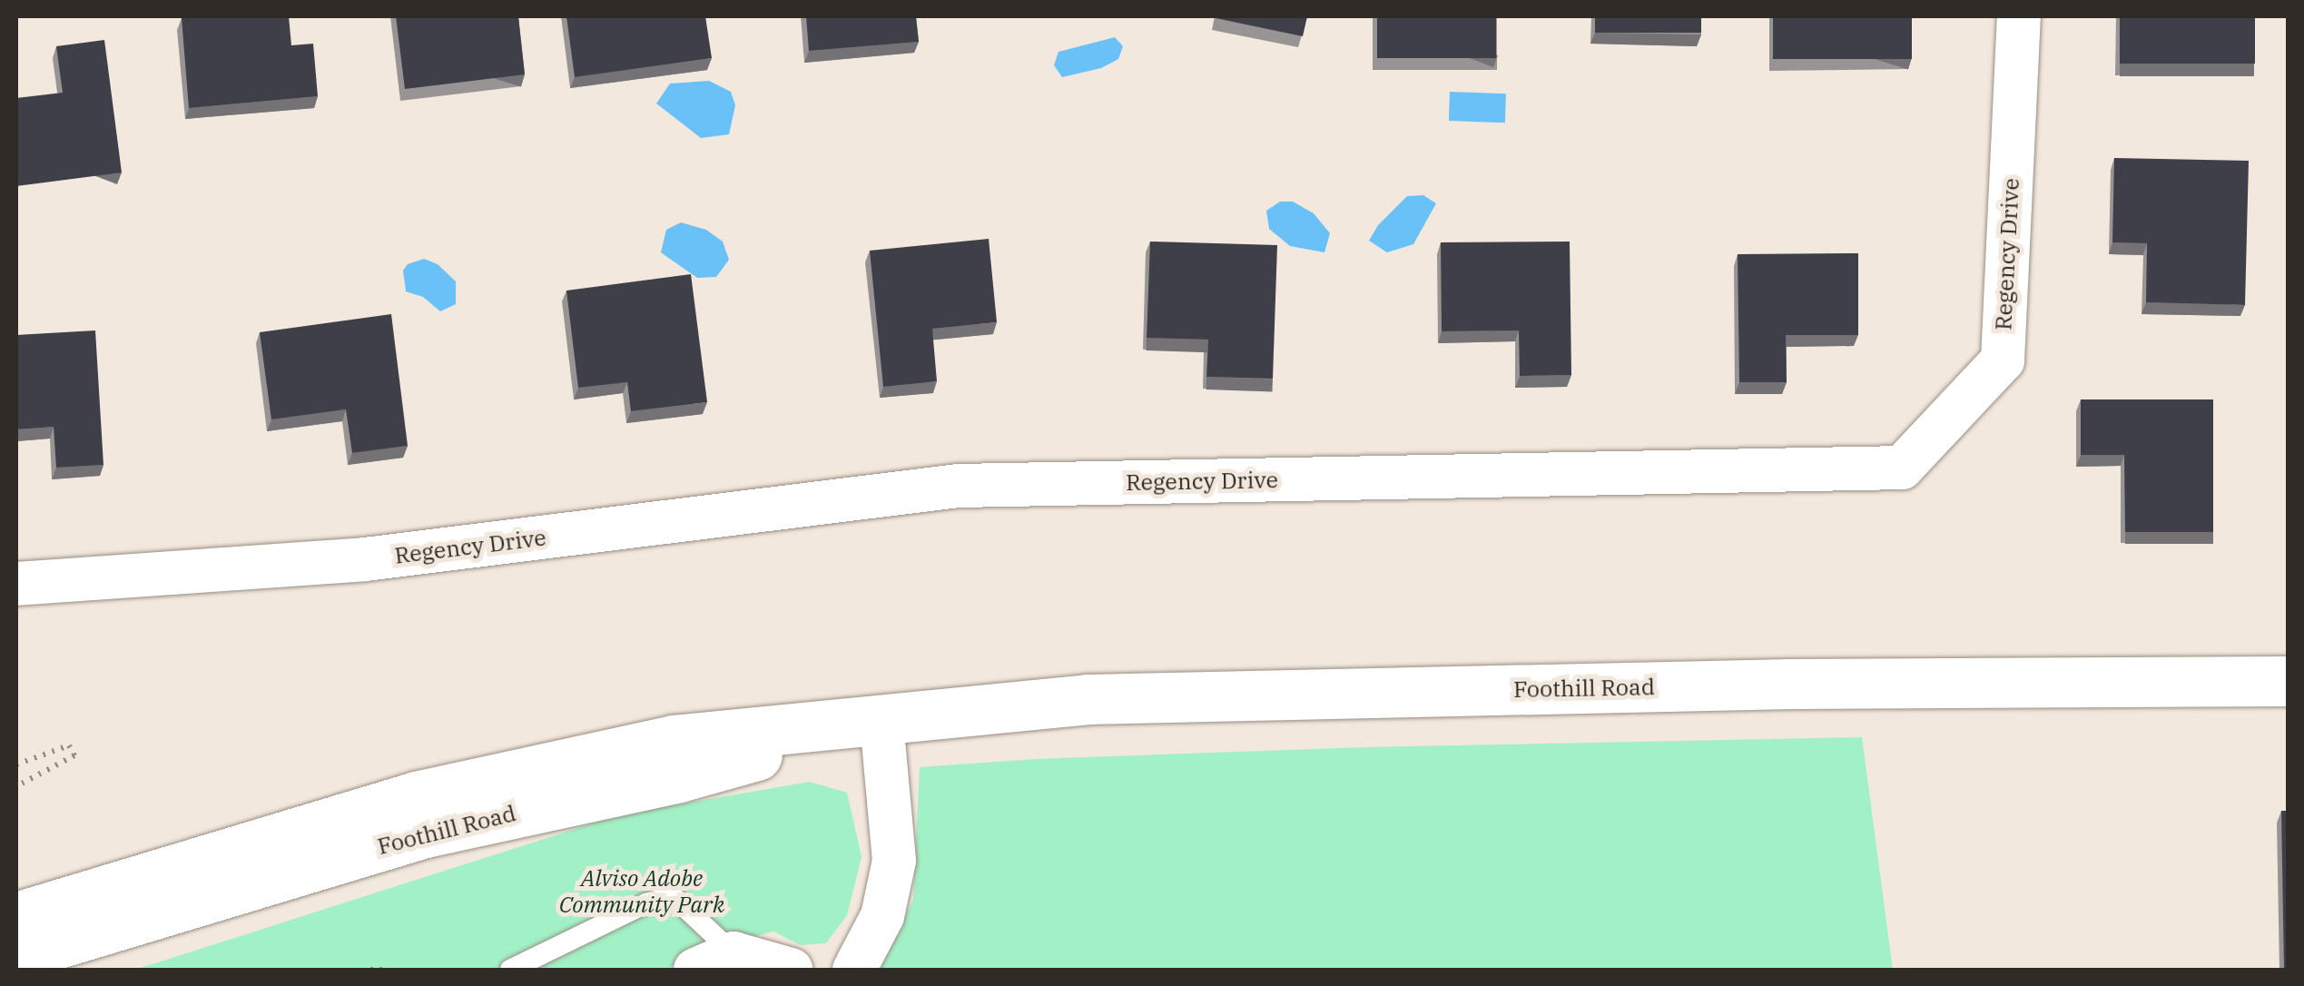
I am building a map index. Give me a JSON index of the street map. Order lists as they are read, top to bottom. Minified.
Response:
{"streets":{"main road":["Foothill Road"],"street":["Regency Drive"]},"parks":["Alviso Adobe Community Park"]}
